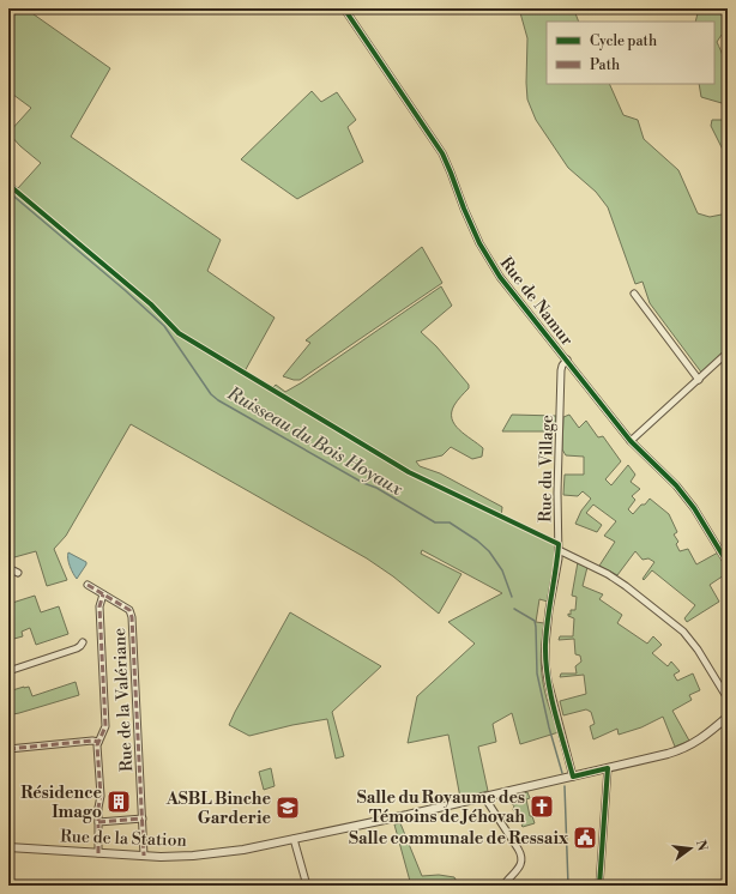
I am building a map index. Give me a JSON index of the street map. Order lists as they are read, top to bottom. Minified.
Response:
{"streets":{"street":["Rue de Namur","Rue du Village","Rue de la Valériane","Rue de la Station"]},"crossings":[["Rue de Namur","Rue du Village"],["Rue du Village","Rue de la Station"],["Rue de la Valériane","Rue de la Station"]],"water":["Ruisseau du Bois Hoyaux"],"places":{"building":["Résidence Imago"],"church":["Salle du Royaume des Témoins de Jéhovah"],"school or university":["ASBL Binche Garderie"],"public building":["Salle communale de Ressaix"]},"legend":["Cycle path","Path"],"north":"right"}
